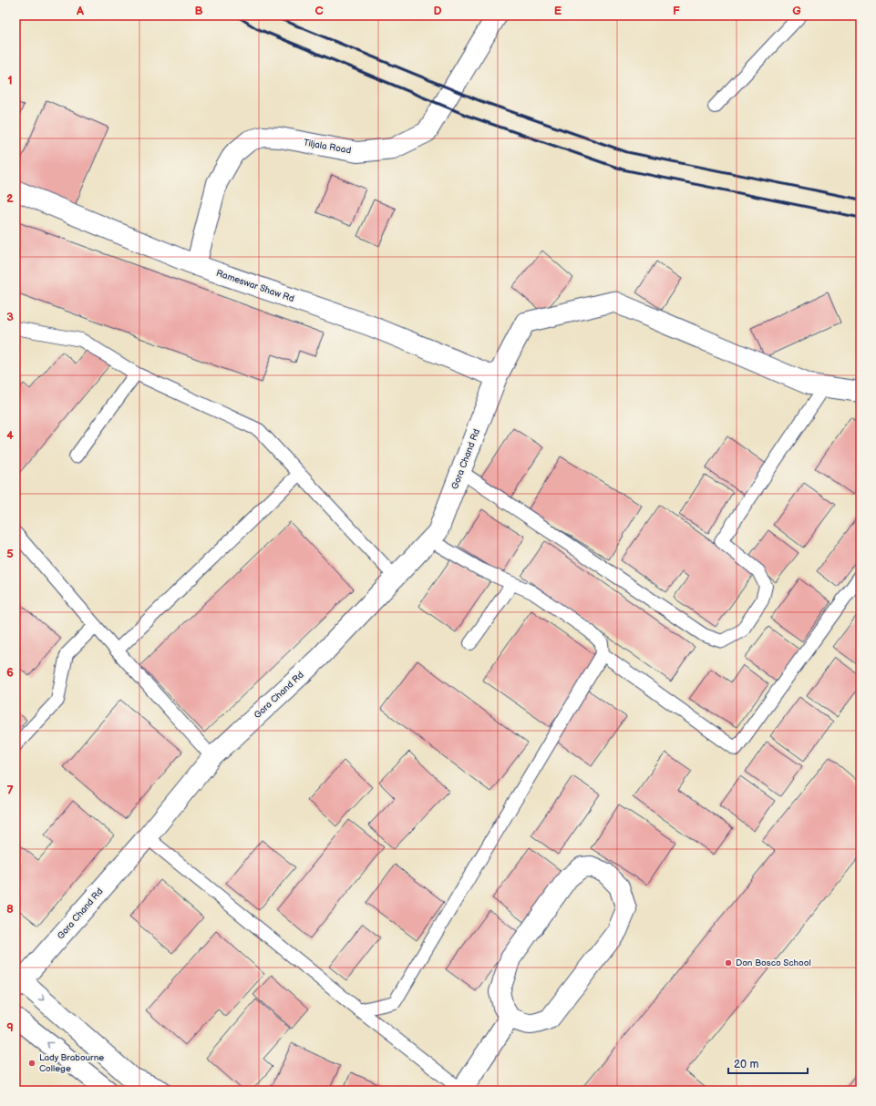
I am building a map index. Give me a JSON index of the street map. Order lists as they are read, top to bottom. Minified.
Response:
{"streets":{"street":["Tiljala Road","Rameswar Shaw Rd","Gora Chand Rd"]},"crossings":[["Tiljala Road","Rameswar Shaw Rd"],["Rameswar Shaw Rd","Gora Chand Rd"]],"places":["Don Bosco School","Lady Brabourne College"],"scale_bar":"20 m","grid":{"columns":["A","B","C","D","E","F","G"],"rows":["1","2","3","4","5","6","7","8","9"]}}
